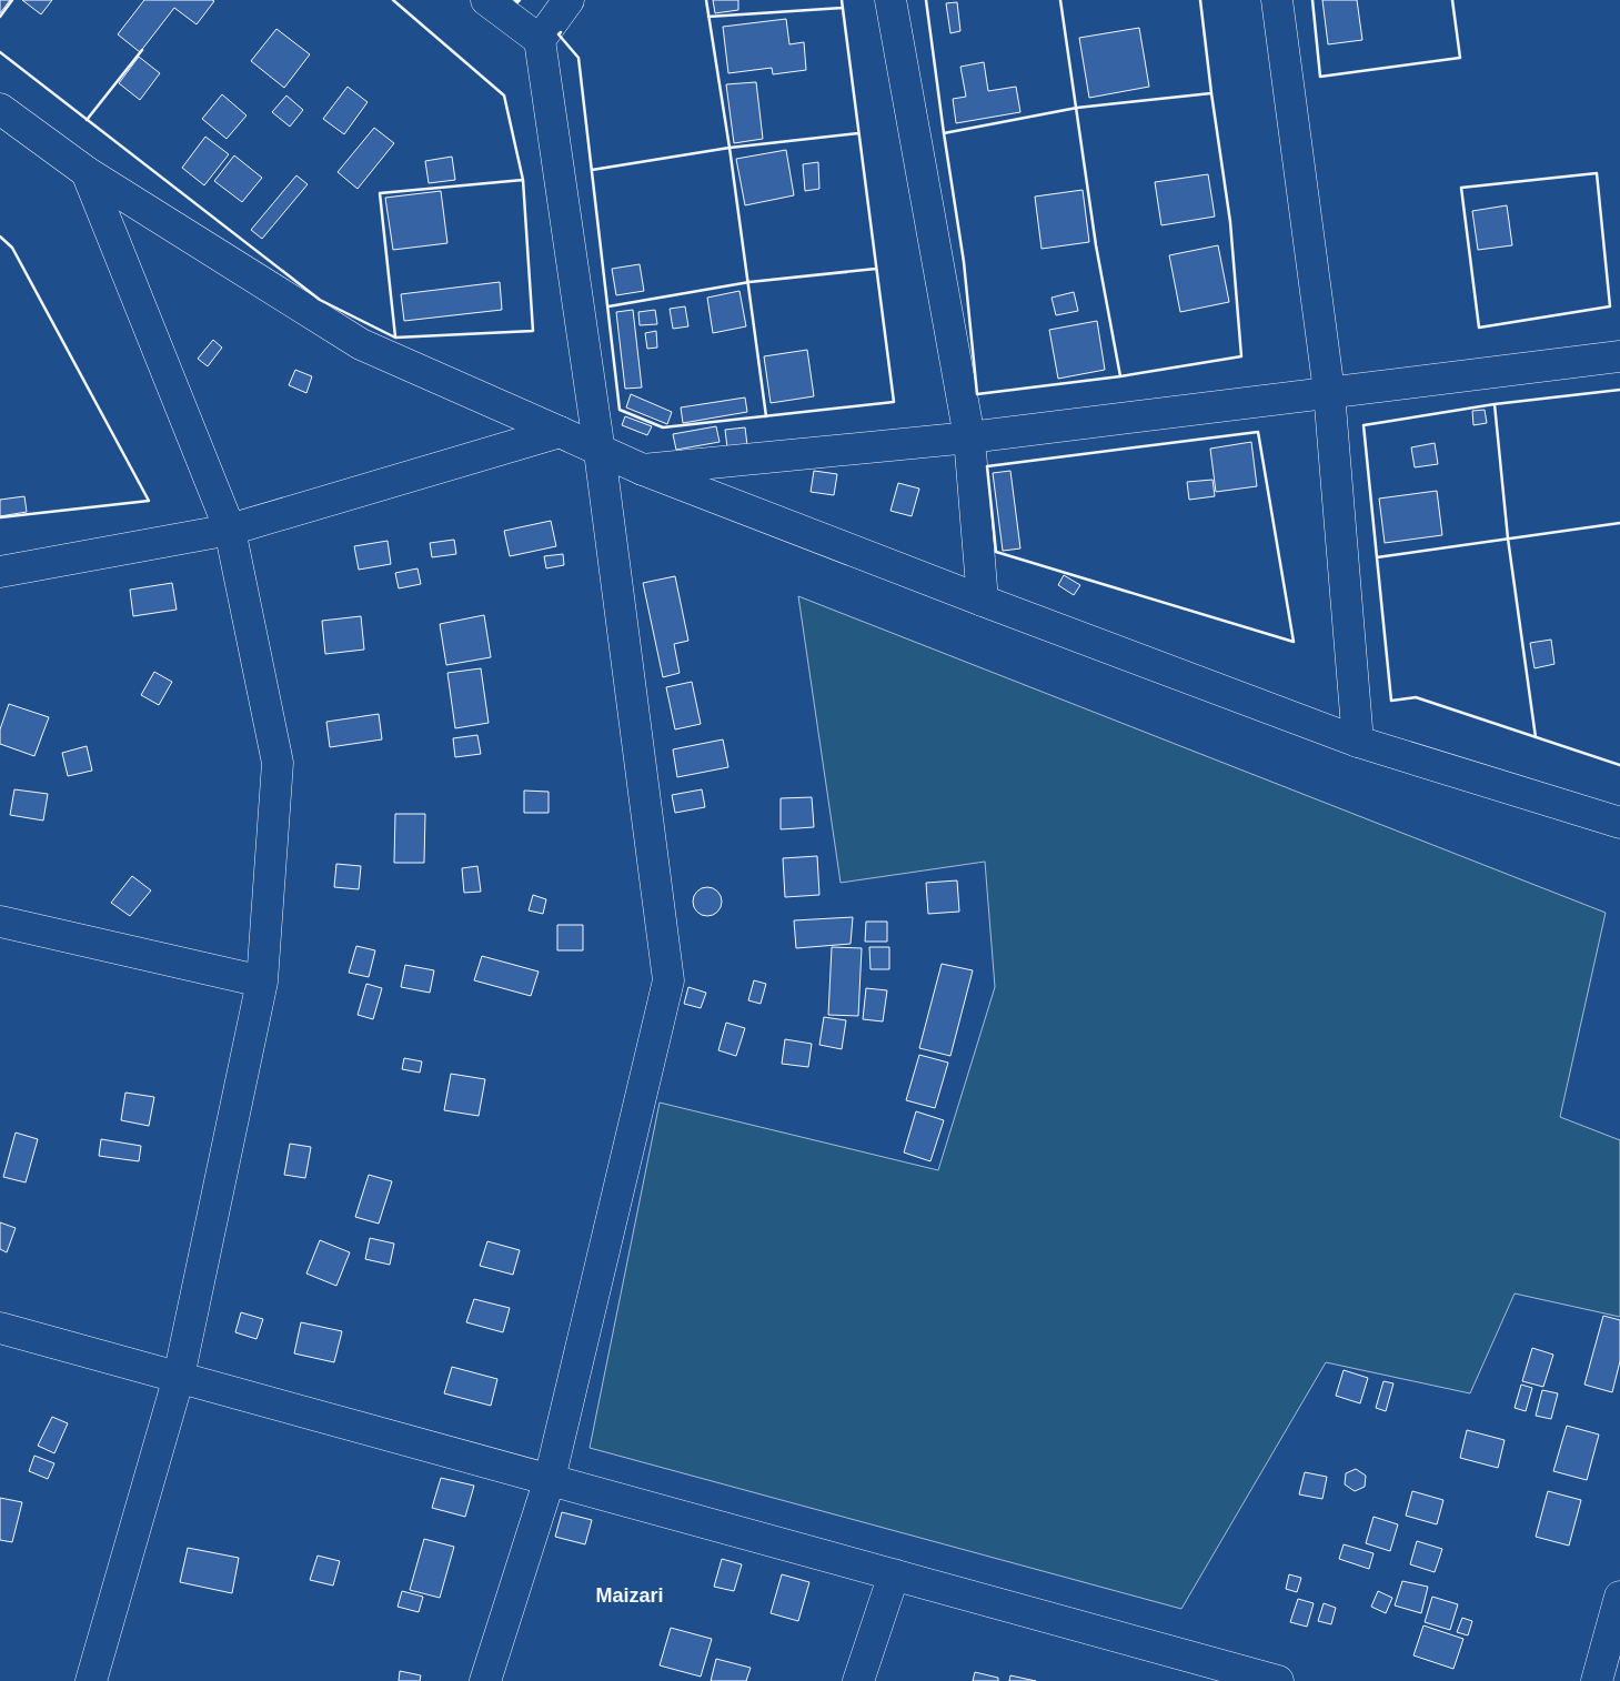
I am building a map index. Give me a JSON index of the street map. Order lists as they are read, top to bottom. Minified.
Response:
{"districts":["Maizari"]}
